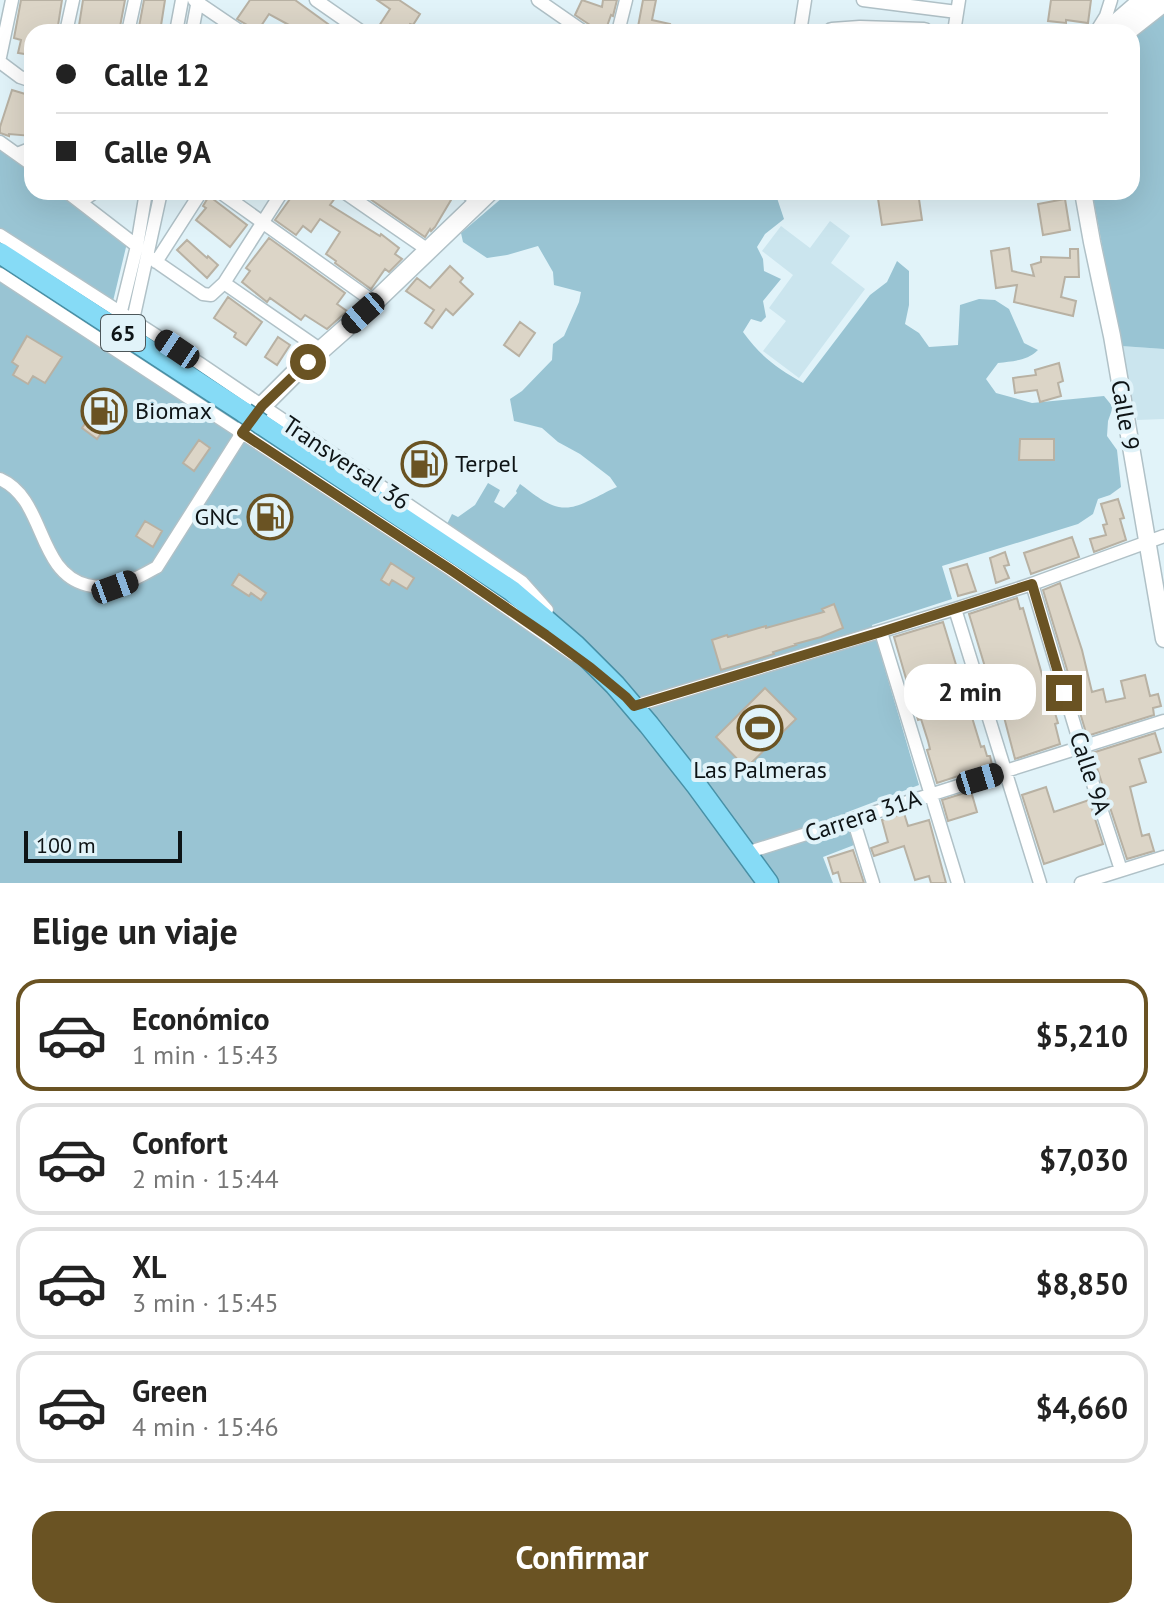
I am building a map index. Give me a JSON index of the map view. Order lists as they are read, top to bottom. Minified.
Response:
{"streets":{"highway":["65"],"street":["Calle 9","Transversal 36","Calle 9A","Carrera 31A"]},"crossings":[["65","Transversal 36"],["65","Carrera 31A"],["Calle 9A","Carrera 31A"]],"places":{"fuel station":["Biomax","Terpel","GNC"],"sports":["Las Palmeras"]},"scale_bar":"100 m","page":{"banner":["Calle 12","Calle 9A"],"bubble":"2 min","scale":"100 m","heading":"Elige un viaje","list":[{"name":"Económico","note":"1 min · 15:43","value":"$5,210"},{"name":"Confort","note":"2 min · 15:44","value":"$7,030"},{"name":"XL","note":"3 min · 15:45","value":"$8,850"},{"name":"Green","note":"4 min · 15:46","value":"$4,660"}],"buttons":"Confirmar"}}
